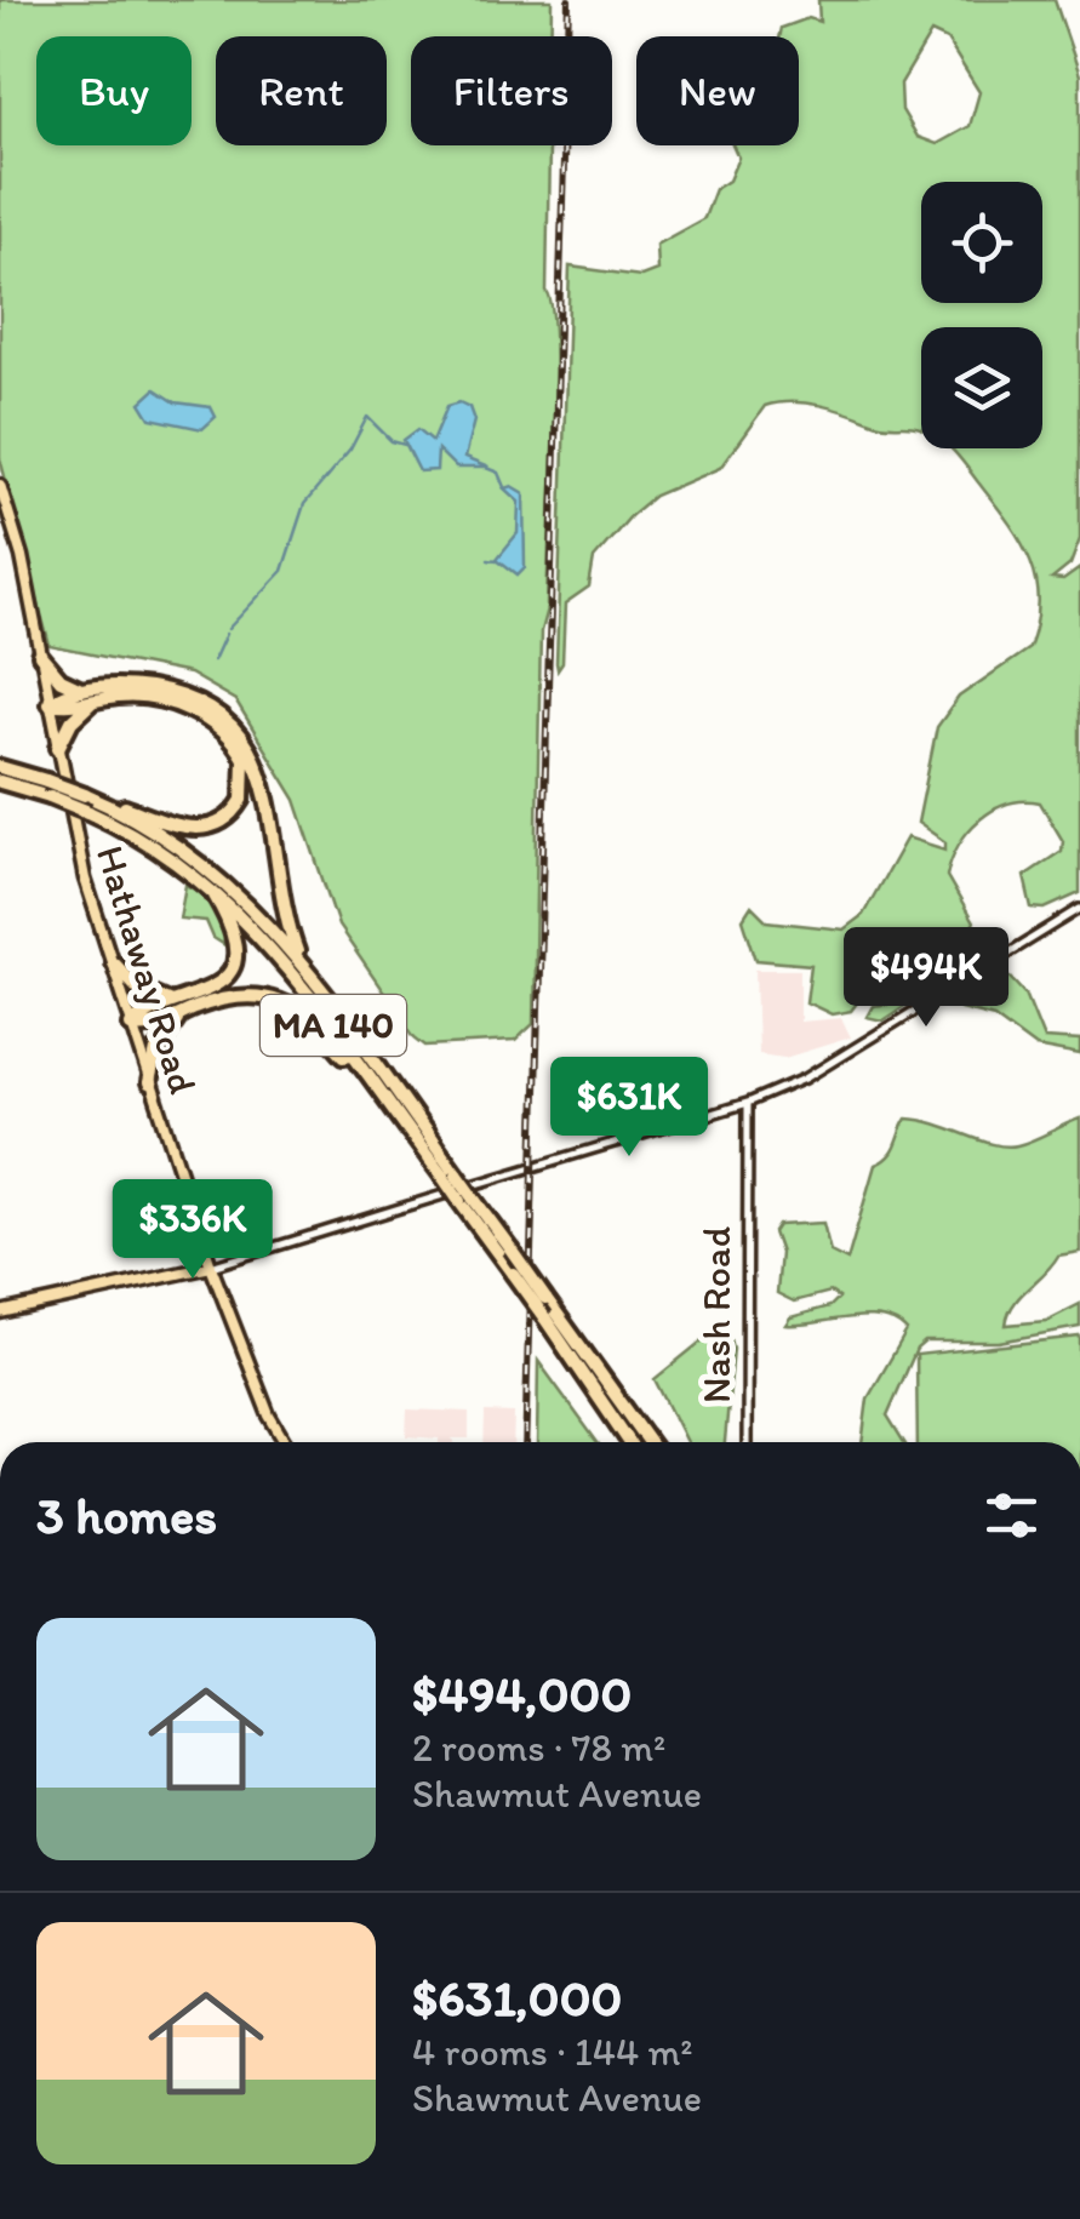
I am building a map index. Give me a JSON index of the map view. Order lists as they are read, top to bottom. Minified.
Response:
{"streets":{"highway":["MA 140"],"main road":["Hathaway Road"],"street":["Nash Road"]},"page":{"chip":["Buy","Rent","Filters","New"],"price":["$494K","$631K","$336K"],"heading":"3 homes","list":[{"name":"$494,000","note":"2 rooms · 78 m² · Shawmut Avenue"},{"name":"$631,000","note":"4 rooms · 144 m² · Shawmut Avenue"}]}}
